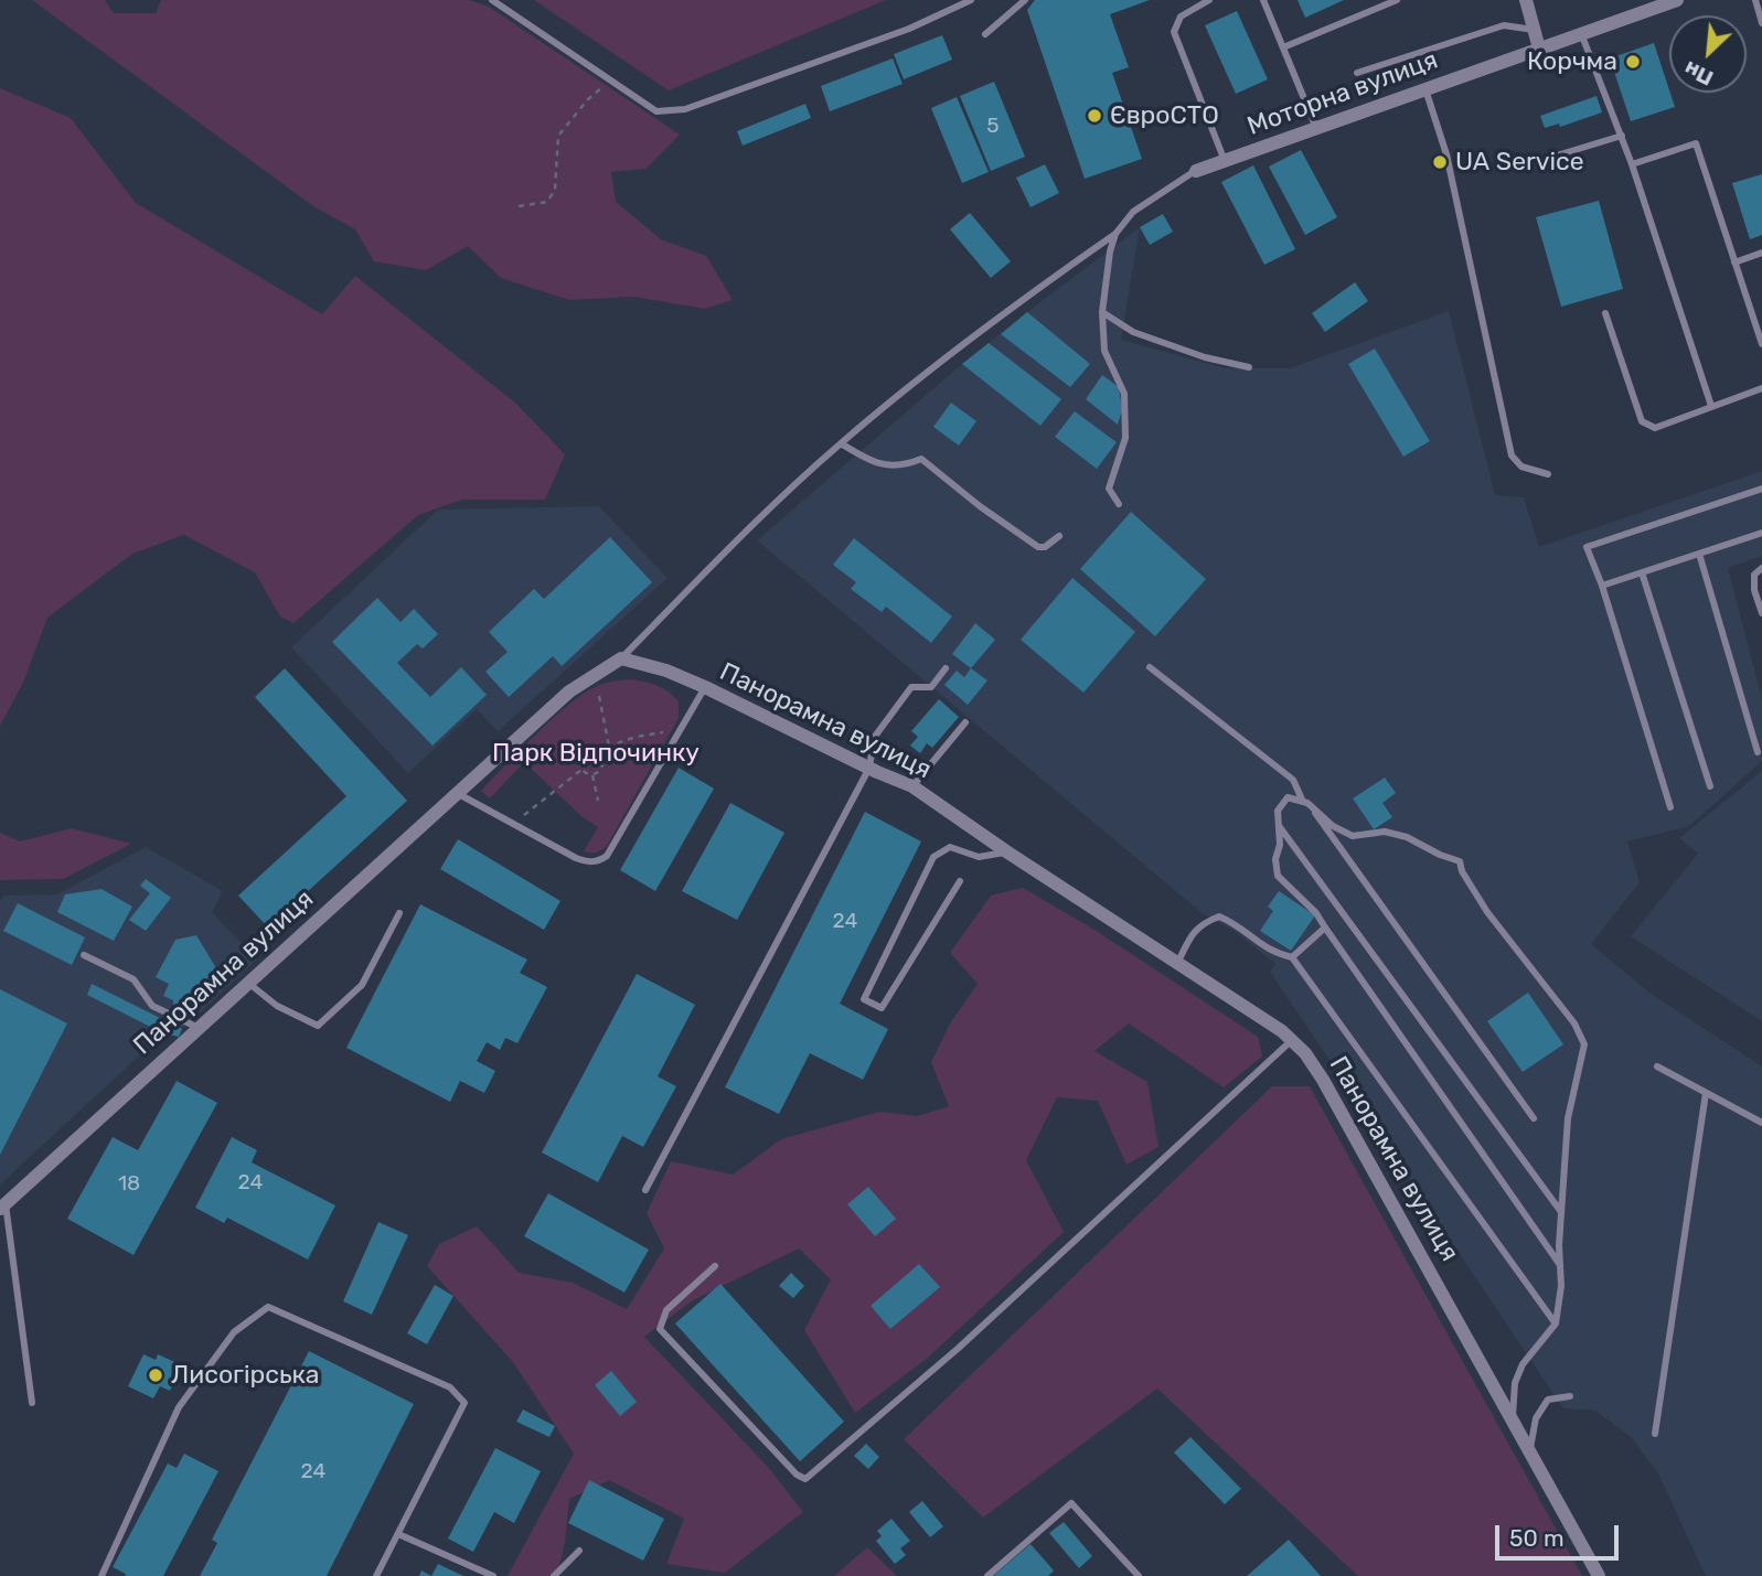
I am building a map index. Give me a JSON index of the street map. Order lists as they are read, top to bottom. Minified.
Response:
{"streets":{"street":["Моторна вулиця","Панорамна вулиця"]},"crossings":[["Моторна вулиця","Панорамна вулиця"]],"parks":["Парк Відпочинку"],"places":["Корчма","ЄвроСТО","UA Service","Лисогірська"],"house_numbers":["5","24","24","18","24"],"scale_bar":"50 m","north":"bottom left"}
